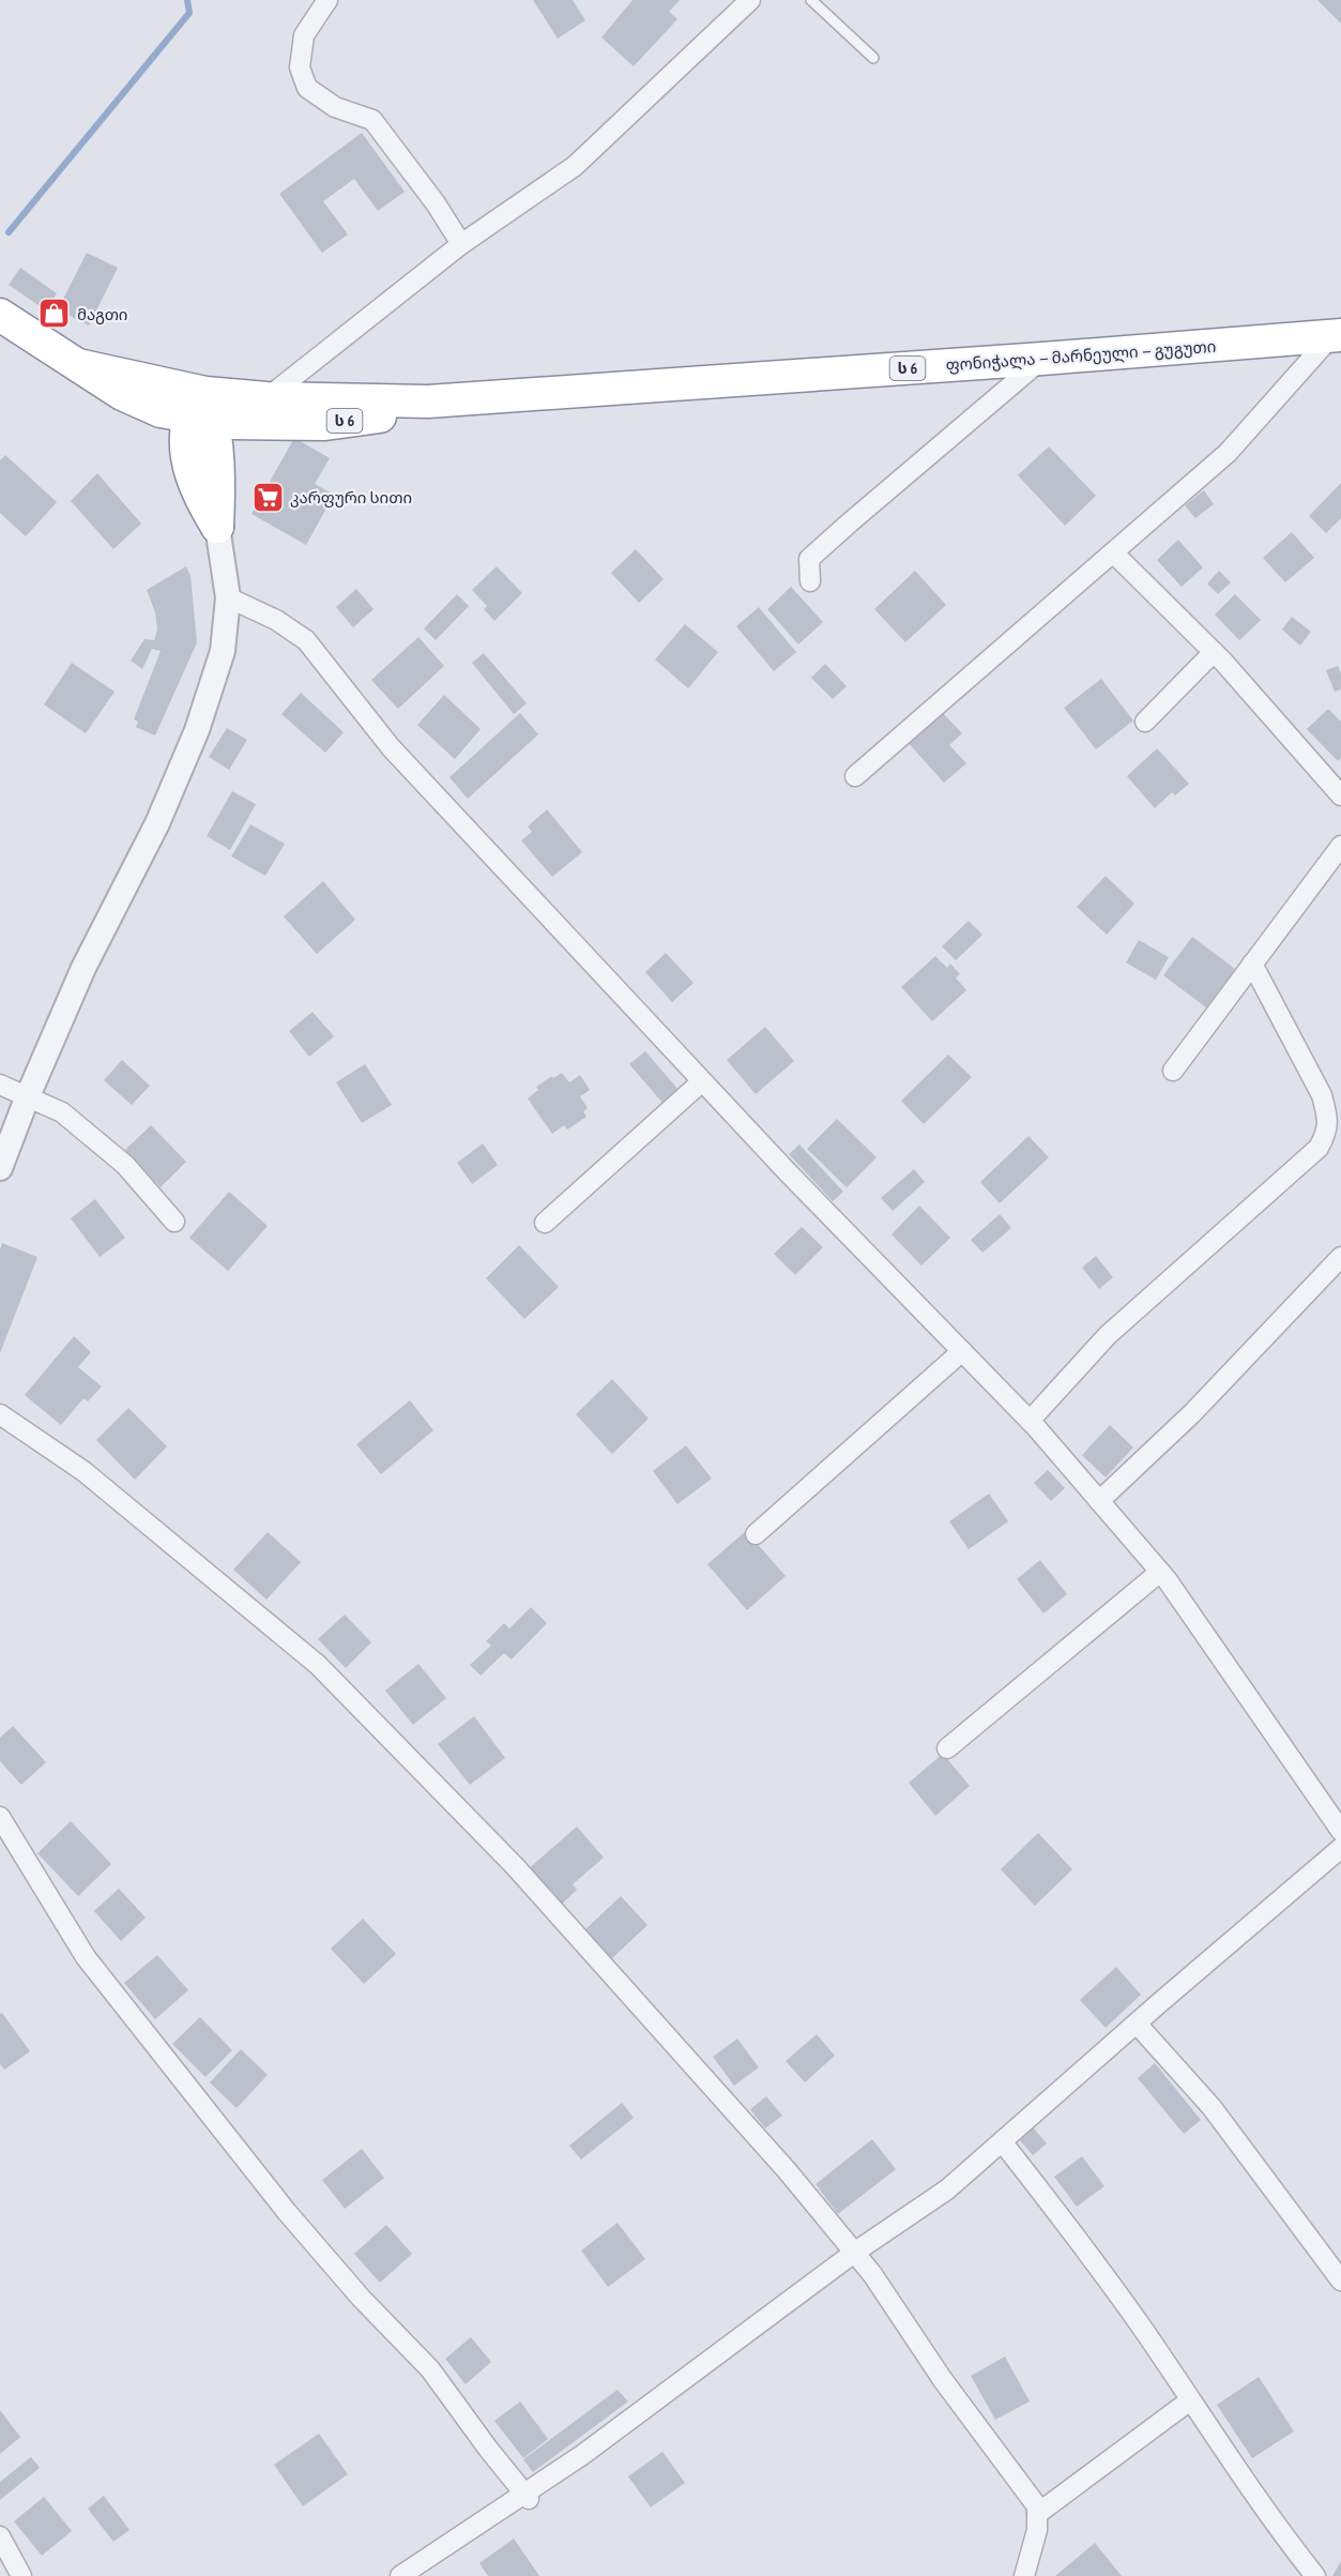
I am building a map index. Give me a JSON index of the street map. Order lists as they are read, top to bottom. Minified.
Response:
{"streets":{"highway":["ფონიჭალა — მარნეული — გუგუთი","ს 6"]},"places":{"shop":["მაგთი"],"supermarket":["კარფური სითი"]}}
